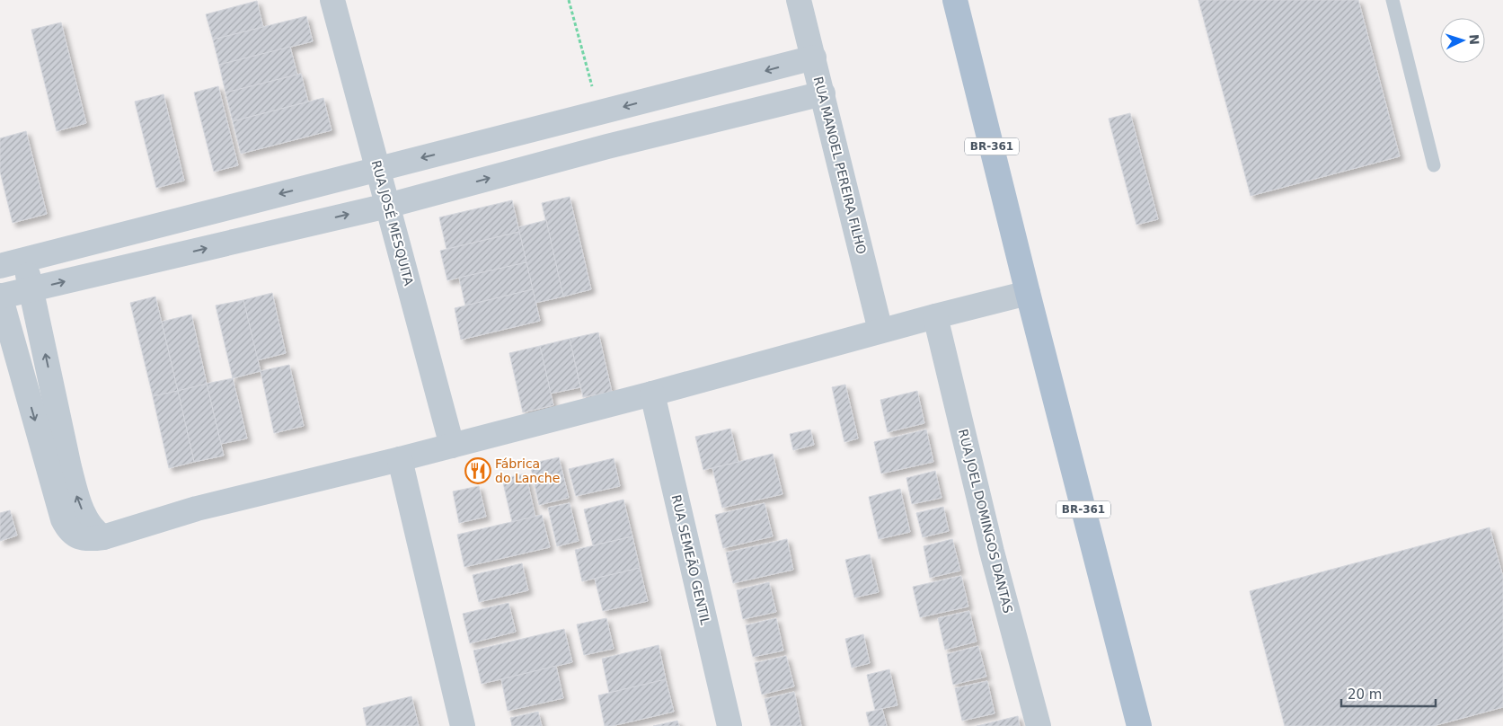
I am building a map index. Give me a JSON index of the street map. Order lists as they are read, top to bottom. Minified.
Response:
{"streets":{"main road":["BR-361"],"street":["RUA MANOEL PEREIRA FILHO","RUA JOSÉ MESQUITA","RUA JOEL DOMINGOS DANTAS","RUA SEMEÃO GENTIL"]},"places":{"restaurant":["Fábrica do Lanche"]},"scale_bar":"20 m","north":"right"}
